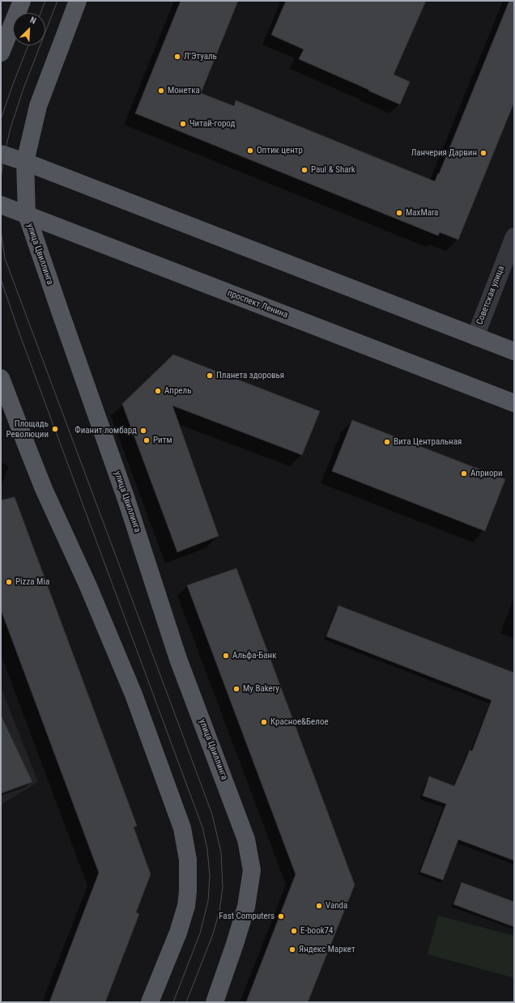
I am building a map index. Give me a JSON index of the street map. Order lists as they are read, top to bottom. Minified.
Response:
{"streets":{"main road":["улица Цвиллинга","проспект Ленина"],"street":["Советская улица"]},"crossings":[["улица Цвиллинга","проспект Ленина"]],"places":["Л’Этуаль","Монетка","Читай-город","Оптик центр","Ланчерия Дарвин","Paul & Shark","MaxMara","Планета здоровья","Апрель","Площадь Революции","Фианит ломбард","Ритм","Вита Центральная","Априори","Pizza Mia","Альфа-Банк","My Bakery","Красное&Белое","Vanda","Fast Computers","E-book74","Яндекс Маркет"],"north":"top right"}
